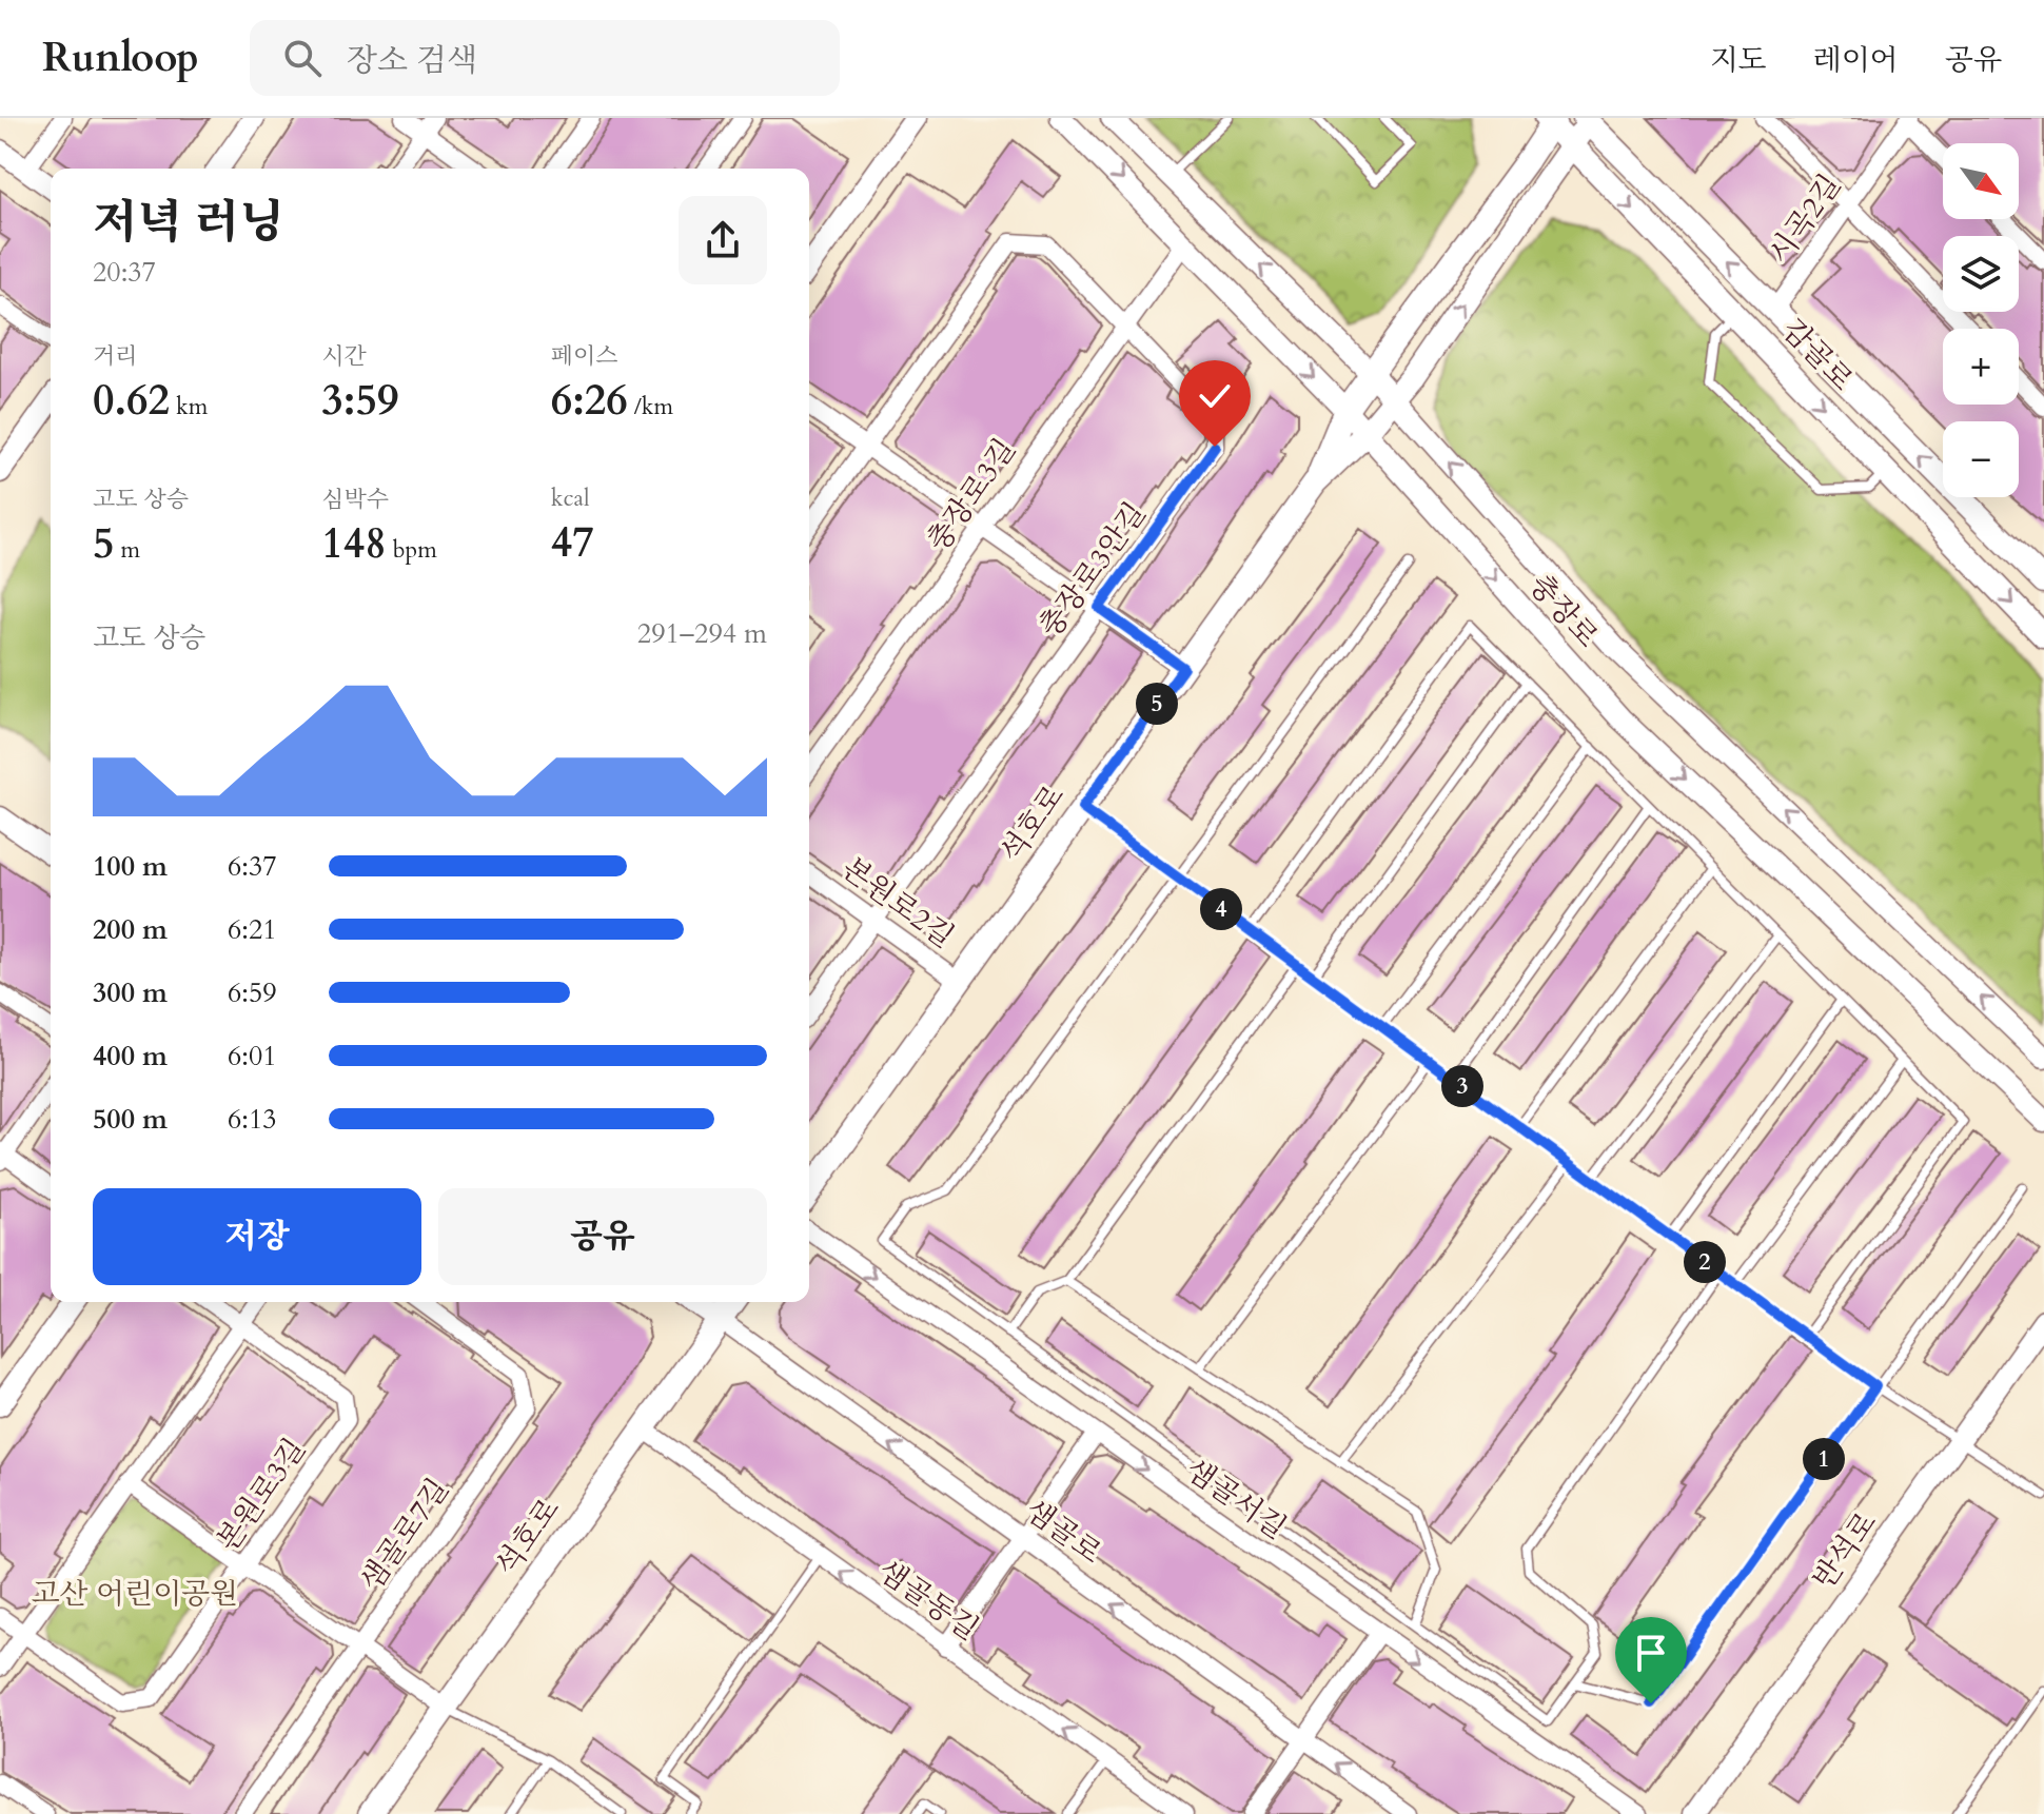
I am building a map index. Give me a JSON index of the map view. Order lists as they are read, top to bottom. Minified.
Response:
{"streets":{"main road":["감골로","석호로"],"street":["시곡2길","충장로3길","충장로3안길","충장로","본원로2길","본원로3길","샘골서길","샘골로","샘골로7길","반석로","샘골동길"]},"crossings":[["시곡2길","감골로"],["감골로","석호로"],["충장로3길","충장로3안길"],["충장로3길","충장로"],["충장로3안길","본원로2길"],["충장로","석호로"],["석호로","본원로2길"],["석호로","샘골로"],["석호로","샘골동길"]],"one_way":["샘골서길","샘골로","샘골동길"],"parks":["고산 어린이공원"],"north":"bottom right","page":{"header":"Runloop","search":"장소 검색","nav":["지도","레이어","공유"],"map_buttons":["+","−"],"heading":["저녁 러닝","20:37"],"stats":[["거리","0.62 km"],["시간","3:59"],["페이스","6:26 /km"],["고도 상승","5 m"],["심박수","148 bpm"],["kcal","47"]],"chart":["고도 상승","291–294 m"],"pins":["5","4","3","2","1"],"list":[{"name":"100 m","note":"6:37"},{"name":"200 m","note":"6:21"},{"name":"300 m","note":"6:59"},{"name":"400 m","note":"6:01"},{"name":"500 m","note":"6:13"}],"buttons":["저장","공유"]}}
